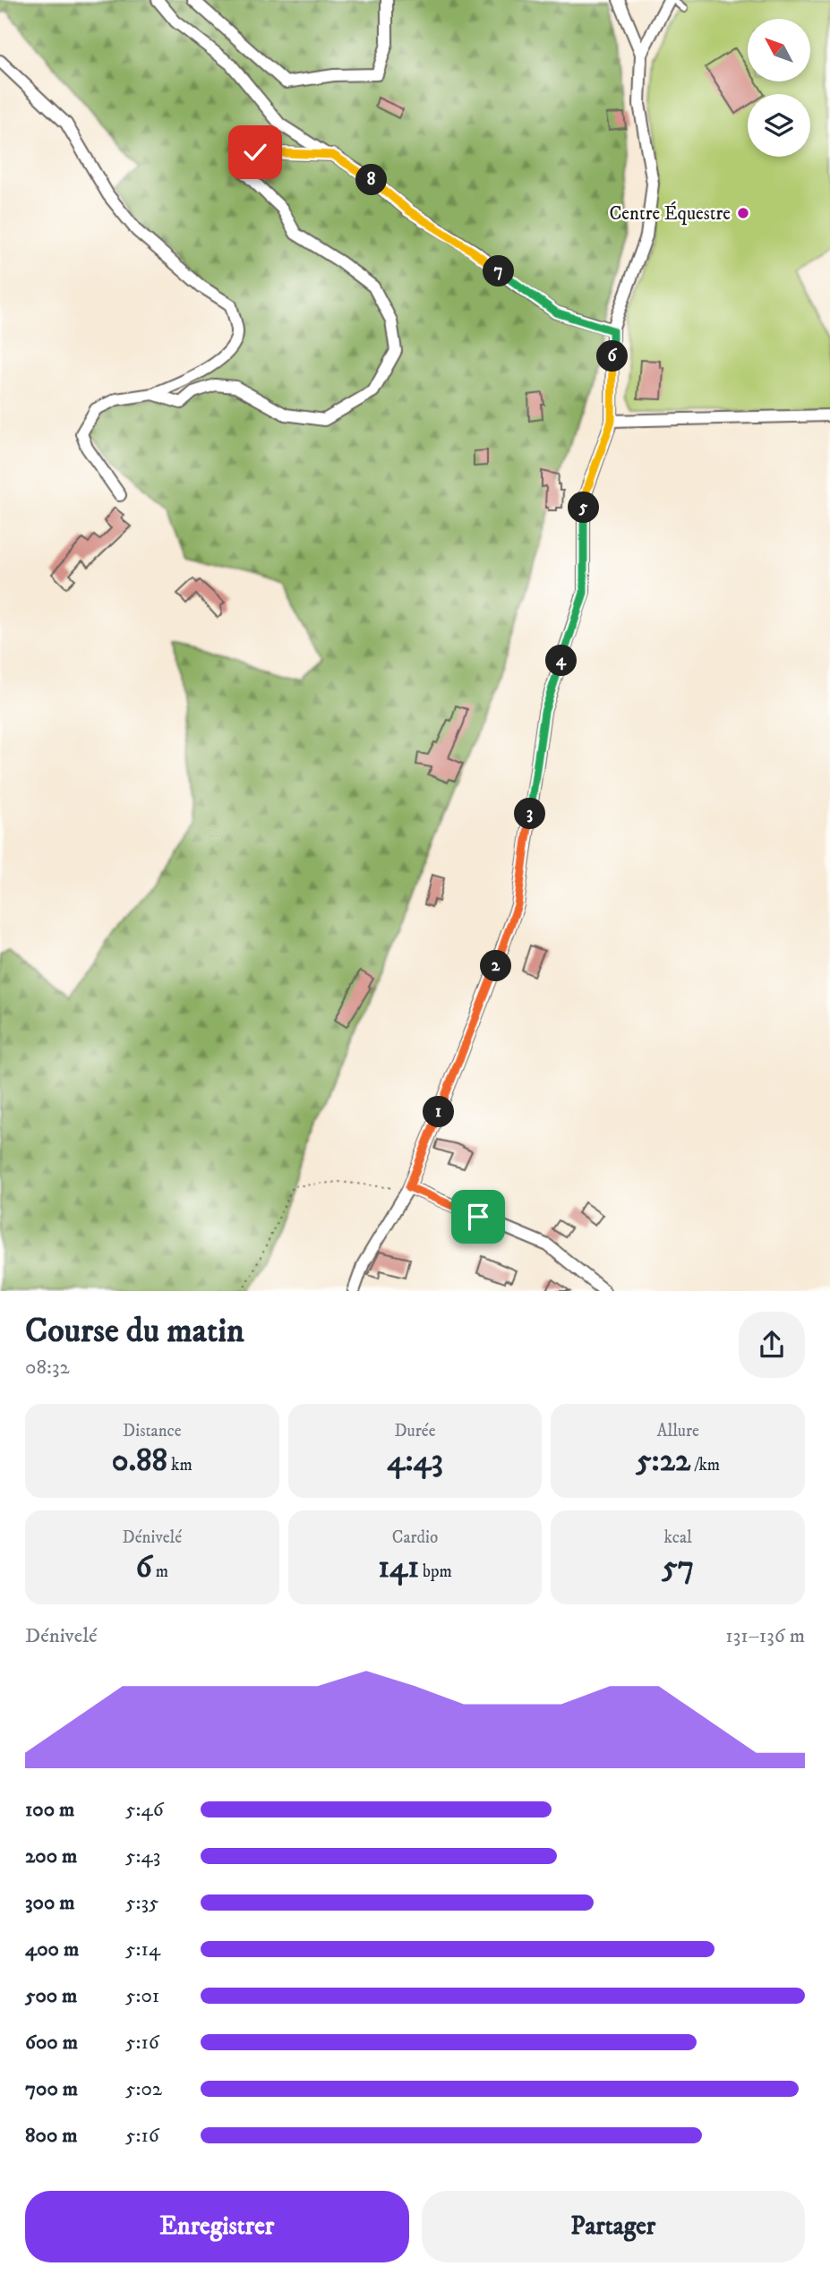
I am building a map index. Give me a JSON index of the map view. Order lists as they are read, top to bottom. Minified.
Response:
{"places":["Centre Équestre"],"north":"top left","page":{"pins":["8","7","6","5","4","3","2","1"],"heading":["Course du matin","08:32"],"stats":[["Distance","0.88 km"],["Durée","4:43"],["Allure","5:22 /km"],["Dénivelé","6 m"],["Cardio","141 bpm"],["kcal","57"]],"chart":["Dénivelé","131–136 m"],"list":[{"name":"100 m","note":"5:46"},{"name":"200 m","note":"5:43"},{"name":"300 m","note":"5:35"},{"name":"400 m","note":"5:14"},{"name":"500 m","note":"5:01"},{"name":"600 m","note":"5:16"},{"name":"700 m","note":"5:02"},{"name":"800 m","note":"5:16"}],"buttons":["Enregistrer","Partager"]}}
